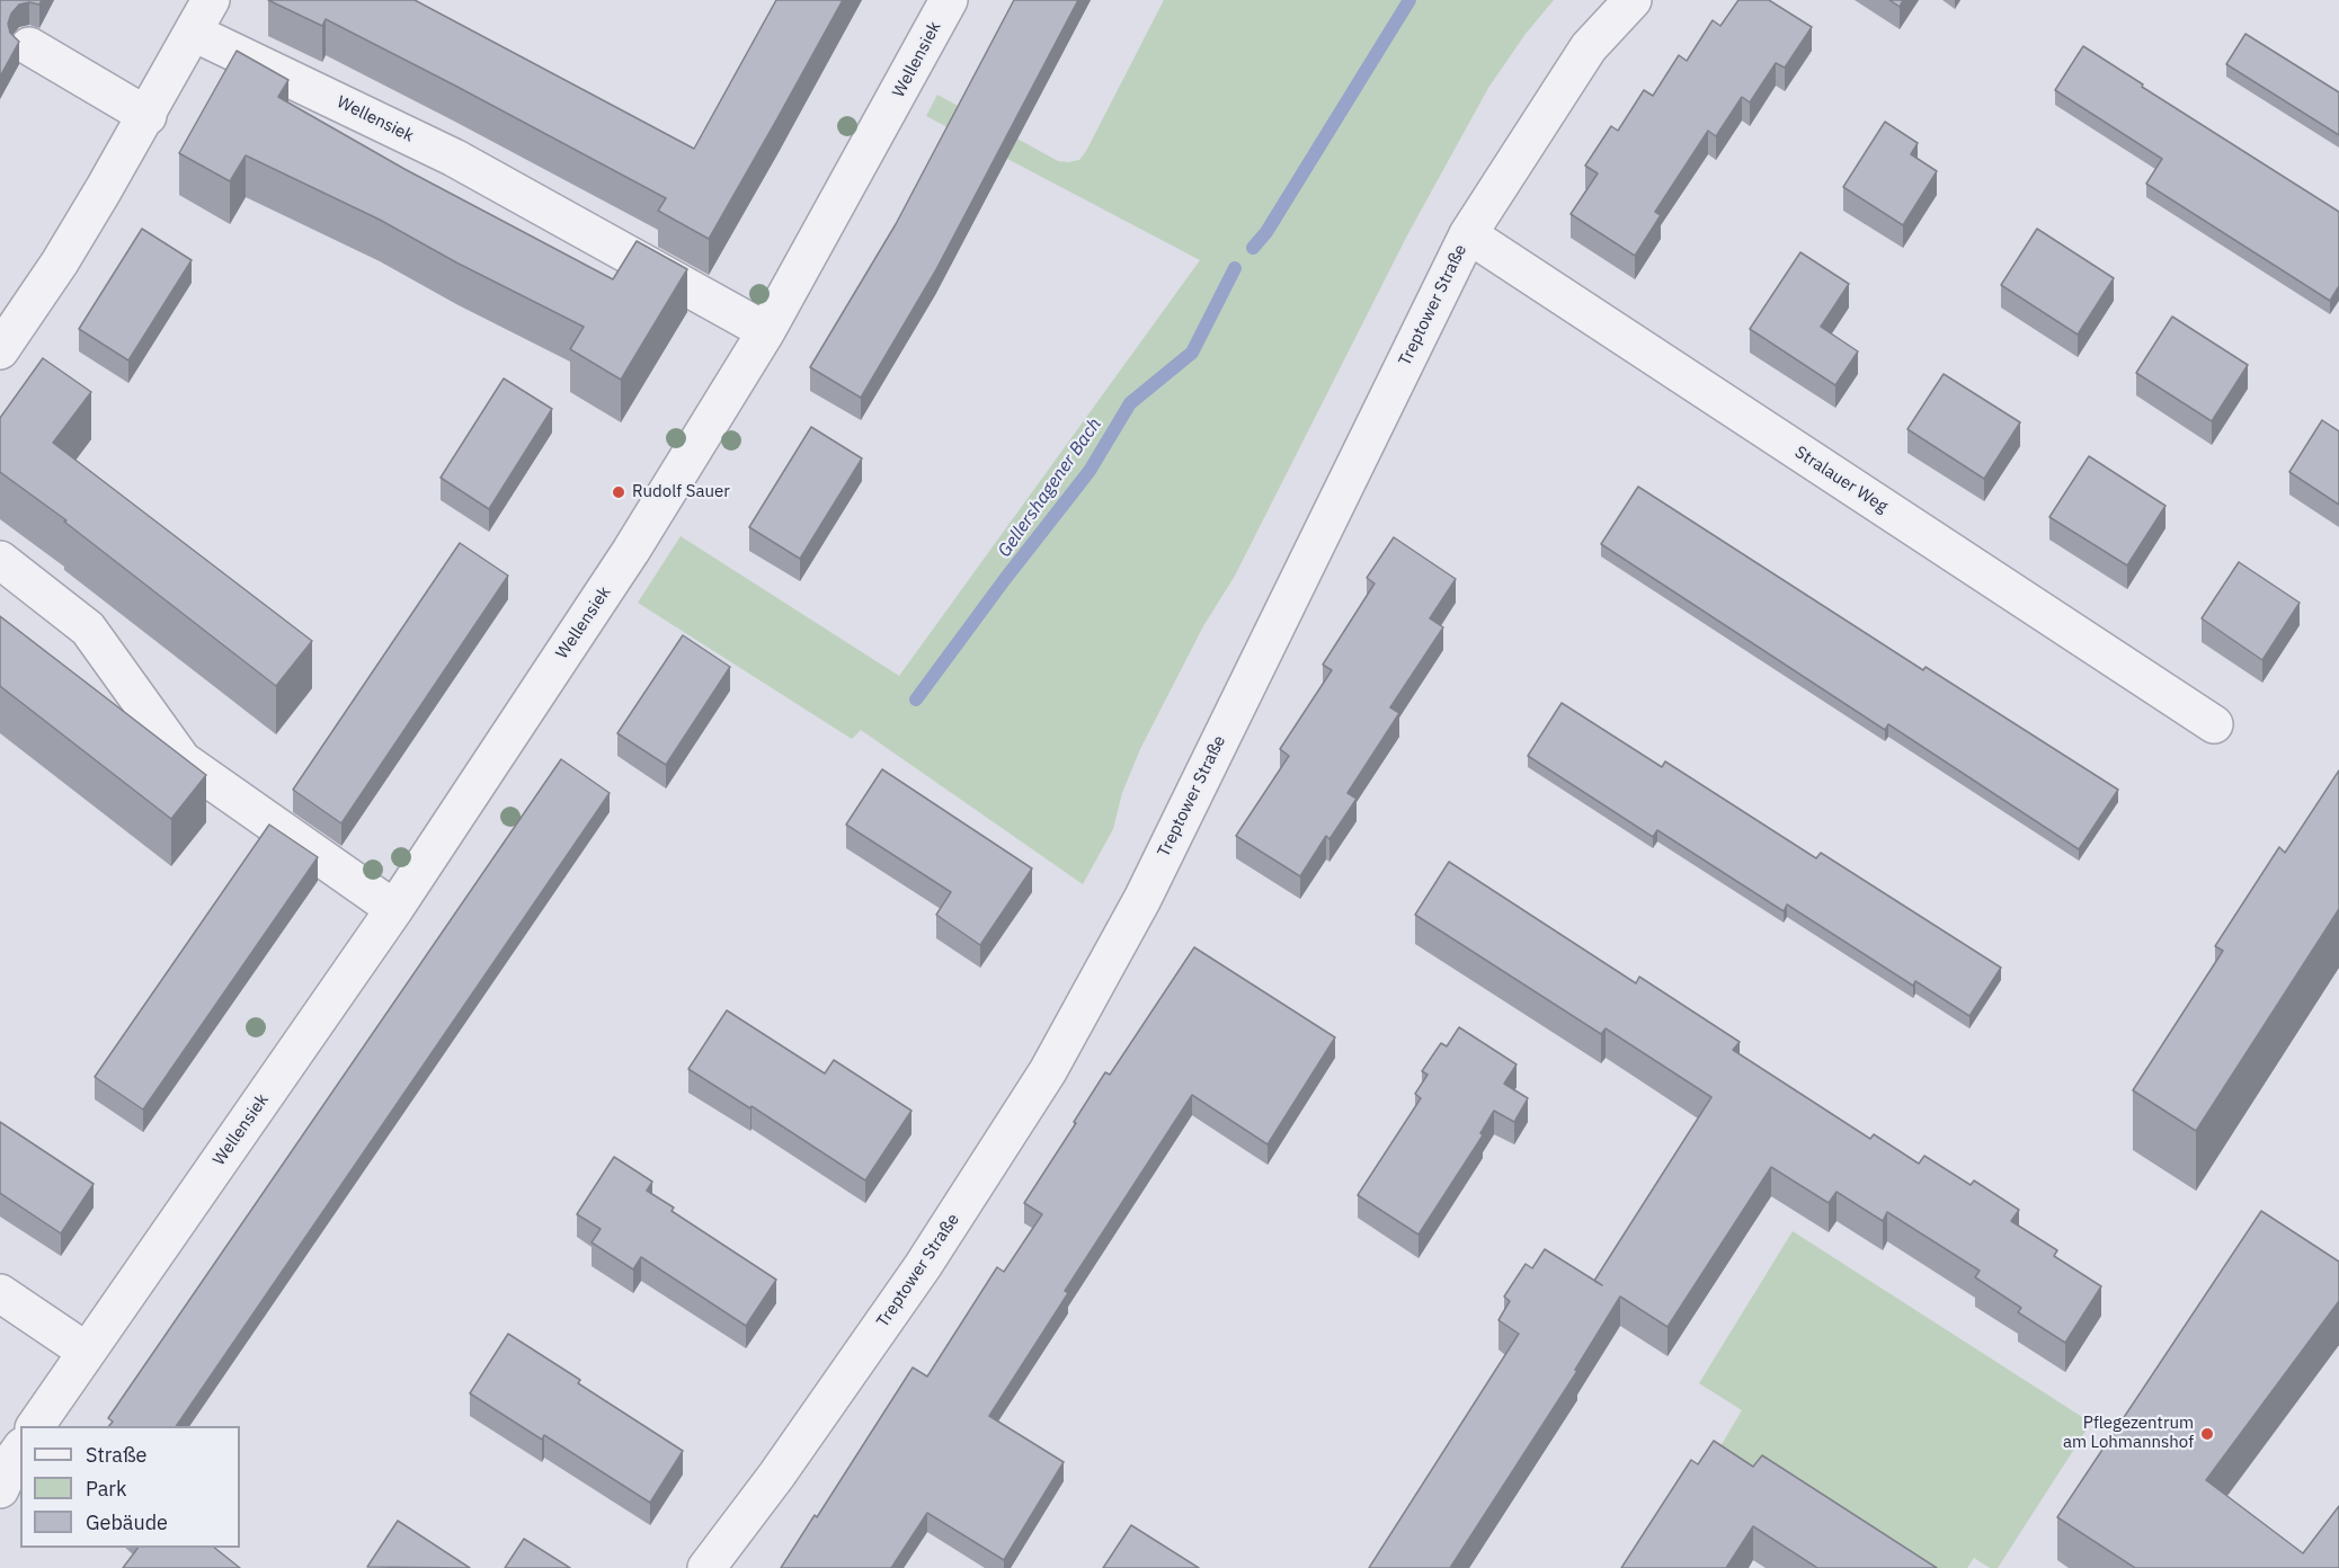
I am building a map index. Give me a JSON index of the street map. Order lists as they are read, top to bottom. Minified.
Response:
{"streets":{"street":["Wellensiek","Treptower Straße","Stralauer Weg"]},"crossings":[["Treptower Straße","Stralauer Weg"]],"water":["Gellershagener Bach"],"places":["Rudolf Sauer","Pflegezentrum am Lohmannshof"],"legend":["Straße","Park","Gebäude"]}
